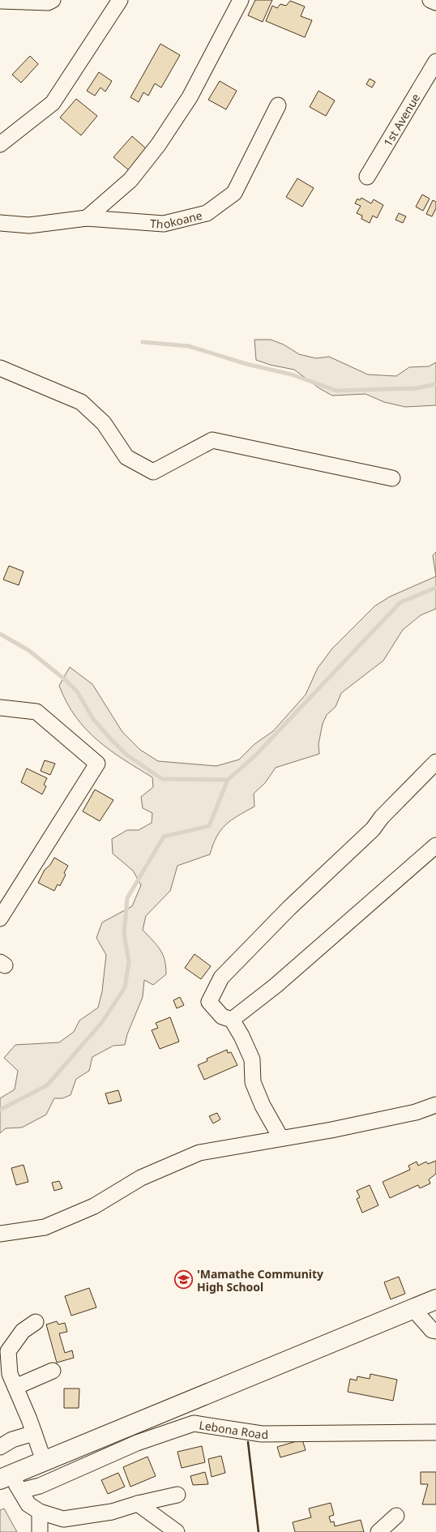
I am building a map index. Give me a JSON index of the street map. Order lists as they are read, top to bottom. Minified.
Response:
{"streets":{"street":["1st Avenue","Thokoane","Lebona Road"]},"places":{"school or university":["'Mamathe Community High School"]}}
